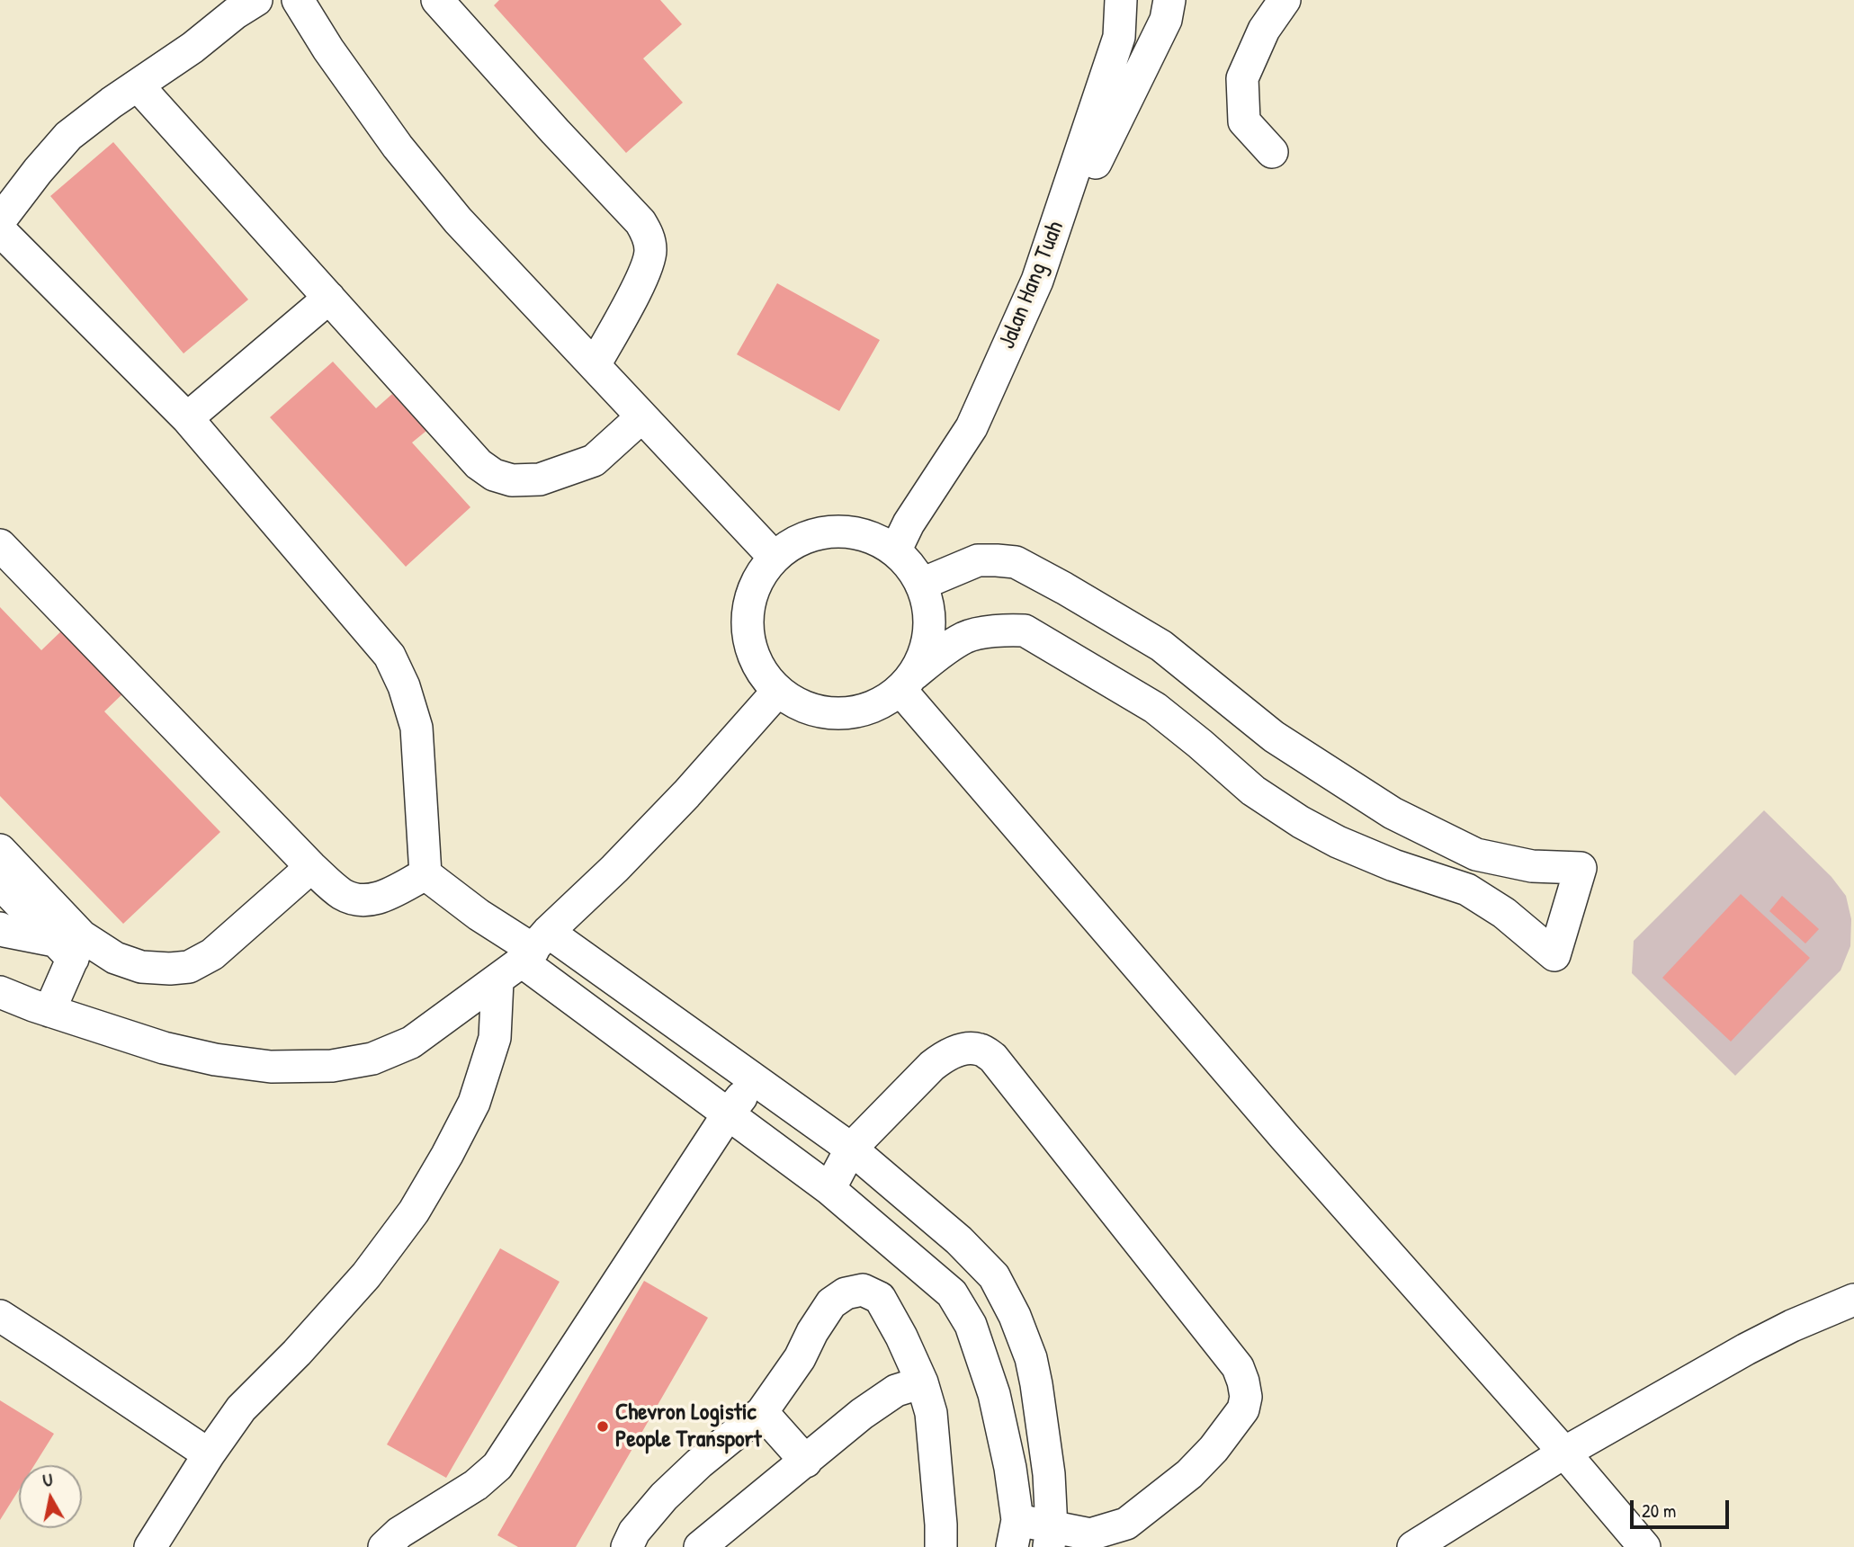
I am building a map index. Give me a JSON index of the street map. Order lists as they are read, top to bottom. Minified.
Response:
{"streets":{"street":["Jalan Hang Tuah"]},"places":["Chevron Logistic People Transport"],"scale_bar":"20 m","north":"top"}
